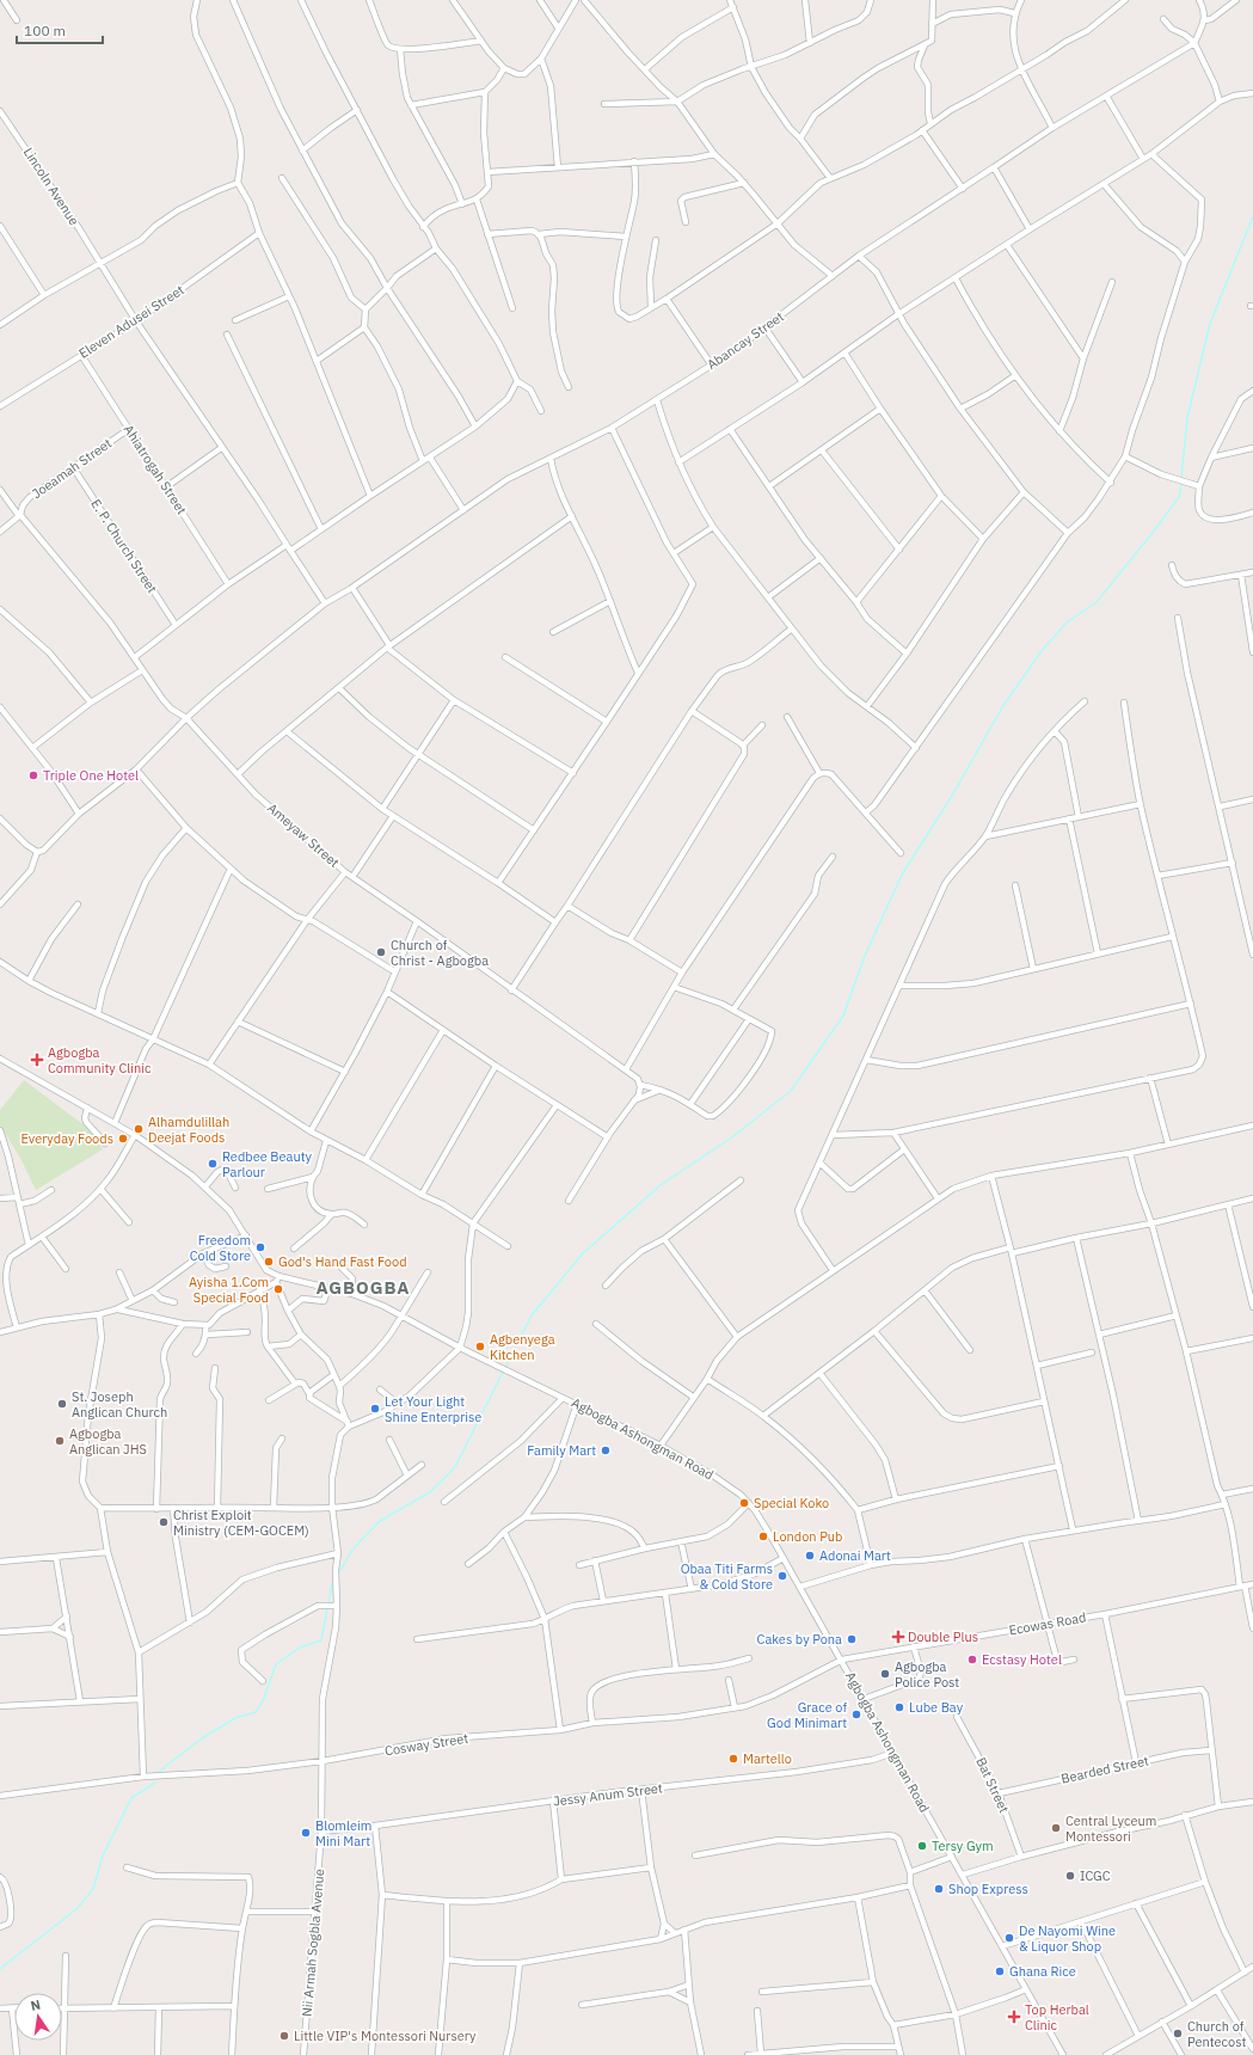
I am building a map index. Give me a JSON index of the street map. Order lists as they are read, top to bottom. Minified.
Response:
{"streets":{"street":["Lincoln Avenue","Eleven Adusei Street","Abancay Street","Joeamah Street","Ahiatrogah Street","E. P. Church Street","Ameyaw Street","Agbogba Ashongman Road","Ecowas Road","Cosway Street","Bearded Street","Bat Street","Jessy Anum Street","Nii Armah Sogbla Avenue"]},"crossings":[["Lincoln Avenue","Eleven Adusei Street"],["Lincoln Avenue","Abancay Street"],["Eleven Adusei Street","Ahiatrogah Street"],["Abancay Street","Ameyaw Street"],["Joeamah Street","Ahiatrogah Street"],["Joeamah Street","E. P. Church Street"],["Joeamah Street","Ameyaw Street"],["Agbogba Ashongman Road","Ecowas Road"],["Agbogba Ashongman Road","Cosway Street"],["Agbogba Ashongman Road","Jessy Anum Street"],["Ecowas Road","Cosway Street"],["Cosway Street","Nii Armah Sogbla Avenue"],["Bearded Street","Bat Street"],["Jessy Anum Street","Nii Armah Sogbla Avenue"]],"districts":["AGBOGBA"],"places":{"other":["Triple One Hotel","Church of Christ - Agbogba","Alhamdulillah Deejat Foods","Everyday Foods","Redbee Beauty Parlour","Freedom Cold Store","God's Hand Fast Food","Ayisha 1.Com Special Food","Agbenyega Kitchen","St. Joseph Anglican Church","Let Your Light Shine Enterprise","Agbogba Anglican JHS","Family Mart","Special Koko","Christ Exploit Ministry (CEM-GOCEM)","London Pub","Adonai Mart","Obaa Titi Farms & Cold Store","Cakes by Pona","Ecstasy Hotel","Agbogba Police Post","Lube Bay","Grace of God Minimart","Martello","Central Lyceum Montessori","Blomleim Mini Mart","Tersy Gym","ICGC","Shop Express","De Nayomi Wine & Liquor Shop","Ghana Rice","Church of Pentecost","Little VIP's Montessori Nursery"],"health":["Agbogba Community Clinic","Double Plus","Top Herbal Clinic"]},"scale_bar":"100 m","north":"top"}
